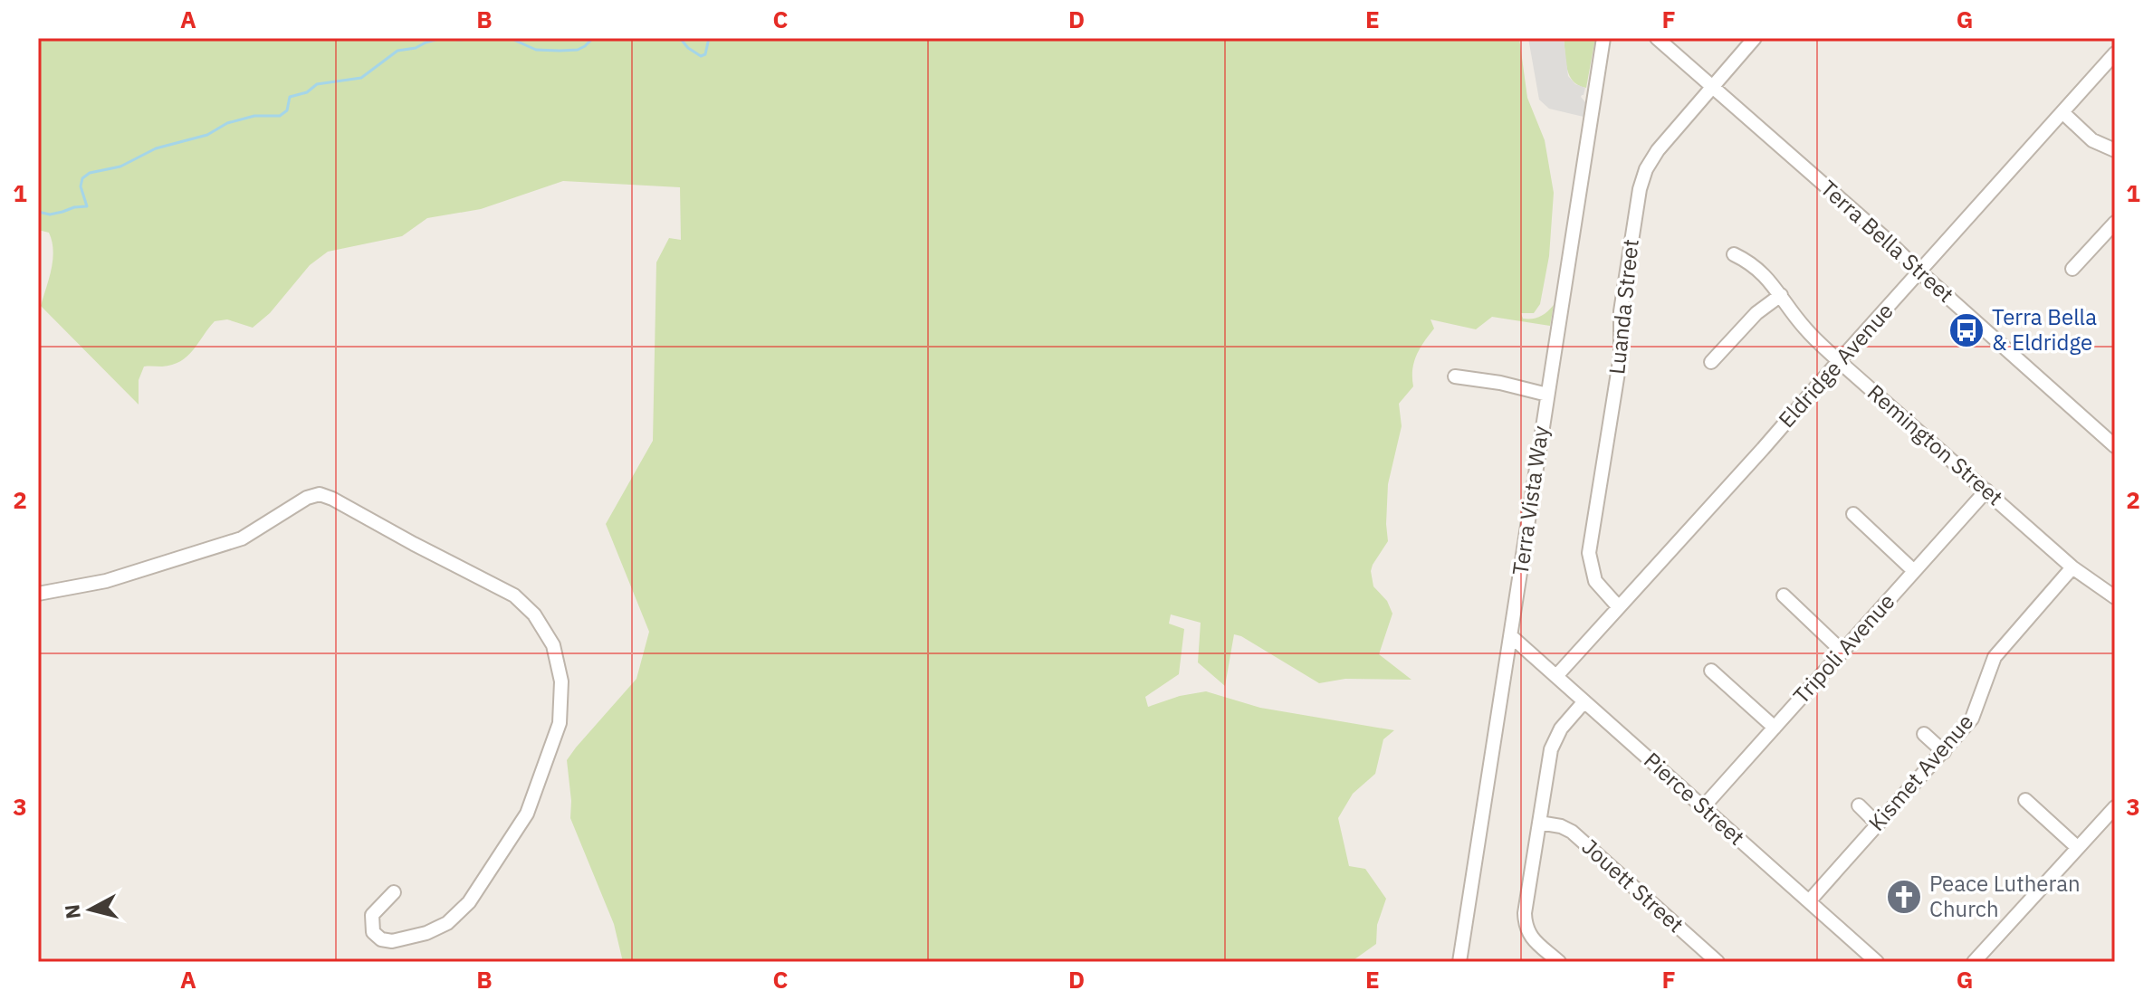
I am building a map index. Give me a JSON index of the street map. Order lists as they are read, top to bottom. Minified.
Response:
{"streets":{"street":["Terra Bella Street","Luanda Street","Eldridge Avenue","Remington Street","Terra Vista Way","Tripoli Avenue","Kismet Avenue","Pierce Street","Jouett Street"]},"crossings":[["Terra Bella Street","Luanda Street"],["Terra Bella Street","Eldridge Avenue"],["Luanda Street","Eldridge Avenue"],["Eldridge Avenue","Remington Street"],["Eldridge Avenue","Pierce Street"],["Remington Street","Tripoli Avenue"],["Remington Street","Kismet Avenue"],["Terra Vista Way","Pierce Street"],["Tripoli Avenue","Pierce Street"],["Kismet Avenue","Pierce Street"]],"places":{"bus stop":["Terra Bella & Eldridge"],"church":["Peace Lutheran Church"]},"north":"left","grid":{"columns":["A","B","C","D","E","F","G"],"rows":["1","2","3"]}}
